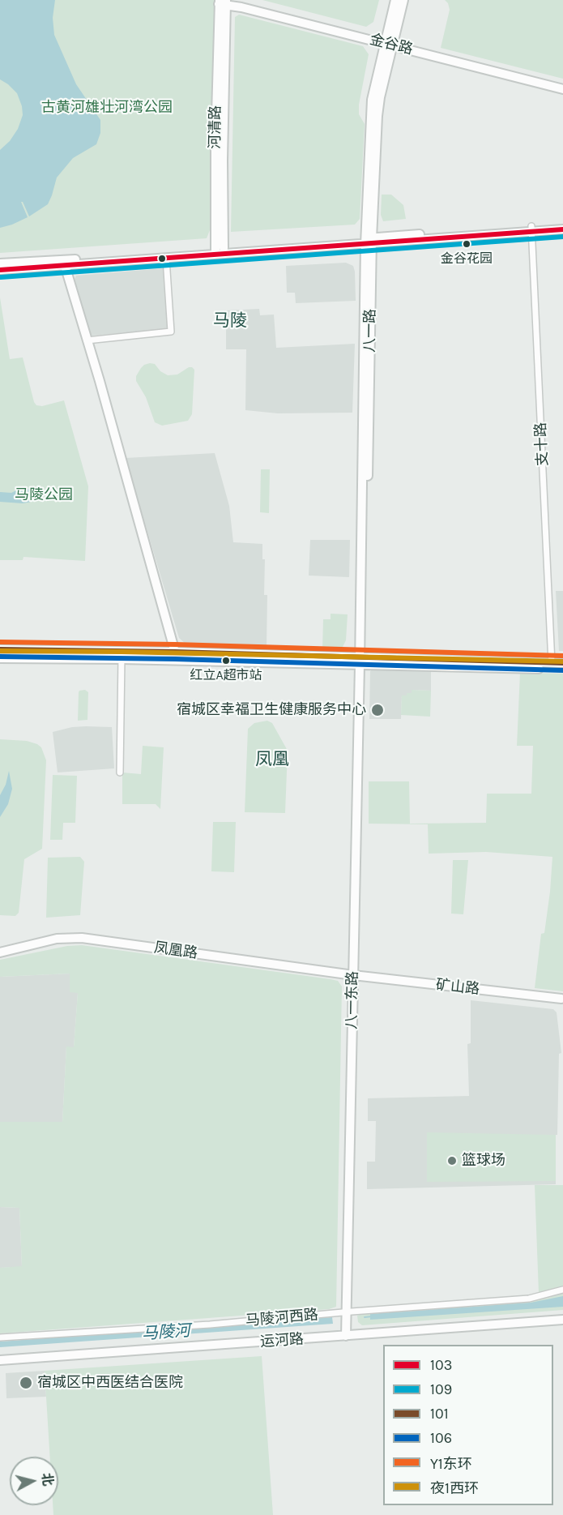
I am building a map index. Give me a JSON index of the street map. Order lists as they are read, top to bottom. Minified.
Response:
{"streets":{"main road":["金谷路","河清路","八一路","凤凰路","矿山路","八一东路","运河路"],"street":["支十路","马陵河西路"]},"crossings":[["金谷路","河清路"],["金谷路","八一路"],["八一路","八一东路"],["凤凰路","矿山路"],["凤凰路","八一东路"],["矿山路","八一东路"],["八一东路","马陵河西路"],["八一东路","运河路"]],"districts":["马陵","凤凰"],"water":["马陵河"],"parks":["古黄河雄壮河湾公园","马陵公园"],"places":["金谷花园","红立A超市站","宿城区幸福卫生健康服务中心","篮球场","宿城区中西医结合医院"],"lines":["transit line 103","transit line 109","transit line Y1东环","transit line 101","transit line 夜1西环","transit line 106"],"legend":["103","109","101","106","Y1东环","夜1西环"],"north":"right"}
